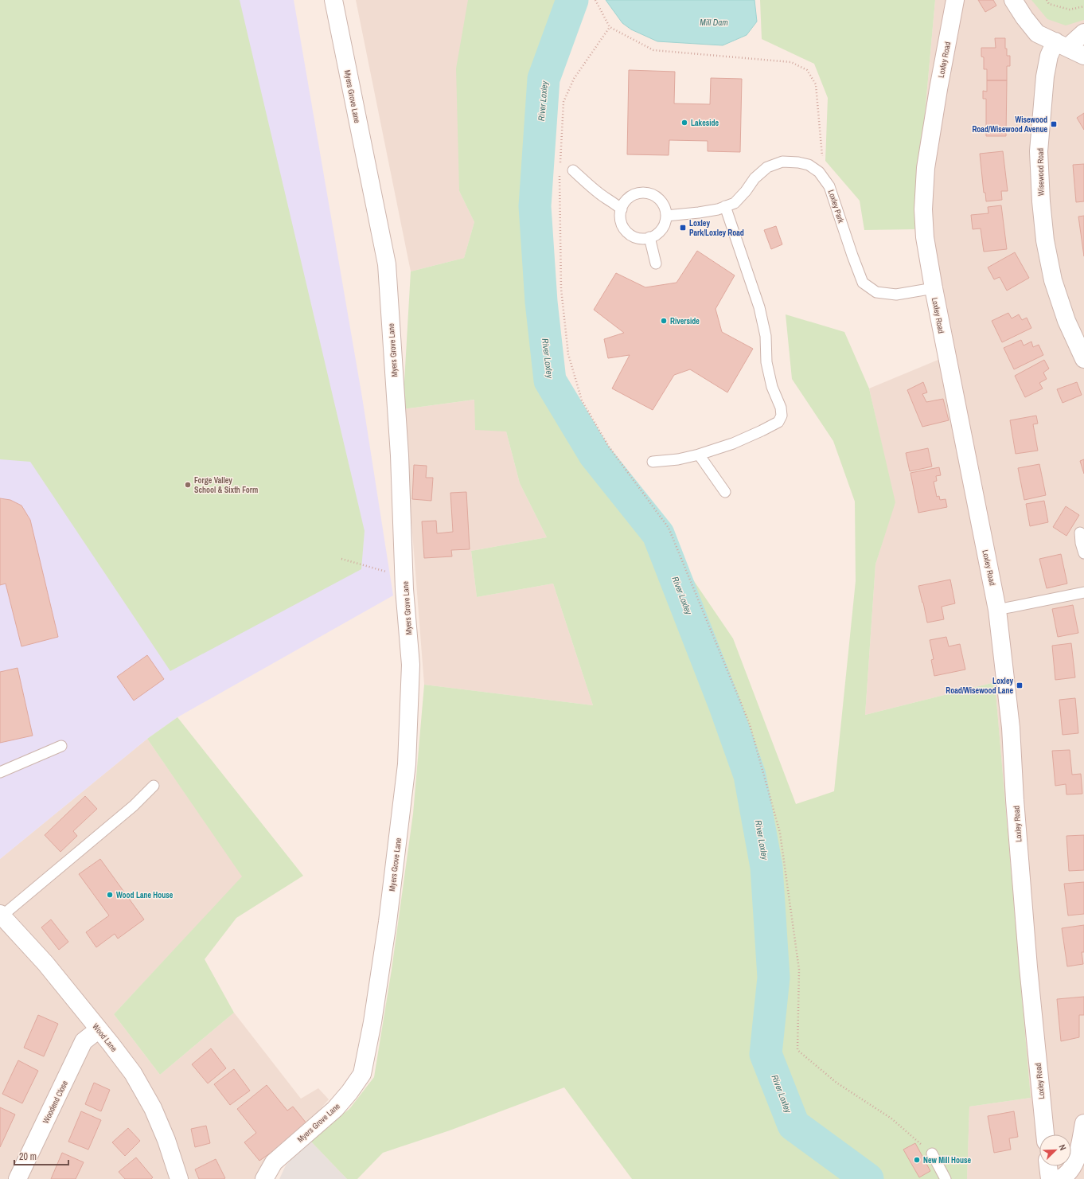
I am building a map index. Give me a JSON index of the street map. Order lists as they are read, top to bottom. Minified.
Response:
{"streets":{"street":["Loxley Road","Myers Grove Lane","Wisewood Road","Wood Lane","Woodend Close"],"lane":["Loxley Park"]},"crossings":[["Loxley Road","Loxley Park"],["Wood Lane","Woodend Close"]],"water":["Mill Dam","River Loxley"],"places":{"other":["Lakeside","Riverside","Forge Valley School & Sixth Form","Wood Lane House","New Mill House"],"transit":["Wisewood Road/Wisewood Avenue","Loxley Park/Loxley Road","Loxley Road/Wisewood Lane"]},"scale_bar":"20 m","north":"top right"}
